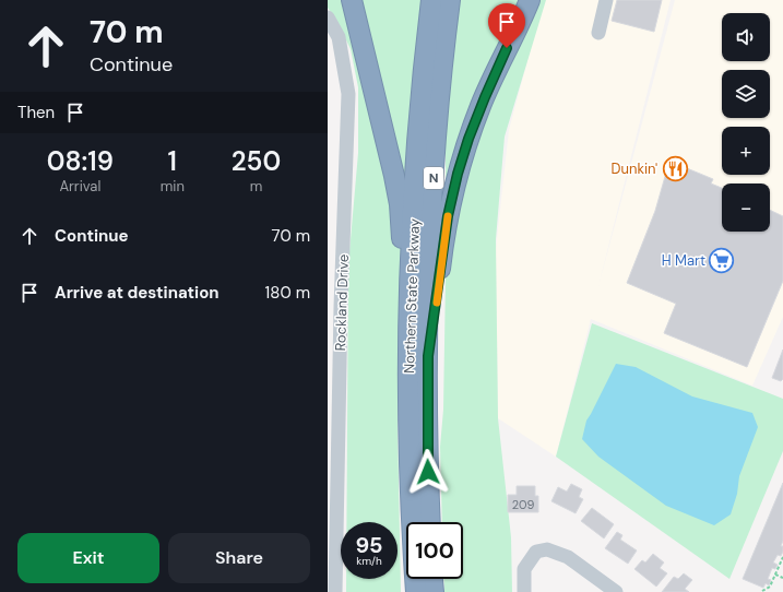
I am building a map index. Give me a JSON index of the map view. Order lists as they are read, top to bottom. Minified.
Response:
{"streets":{"highway":["N","Northern State Parkway"],"street":["Rockland Drive"]},"places":{"restaurant":["Dunkin'"],"supermarket":["H Mart"]},"house_numbers":["209"],"page":{"turn":["70 m","Continue"],"map_buttons":["+","−"],"then":"Then","eta":["08:19","Arrival","1","min","250","m"],"list":[{"name":"Continue","value":"70 m"},{"name":"Arrive at destination","value":"180 m"}],"speed":"95 km/h","limit":"100","buttons":["Exit","Share"]}}
